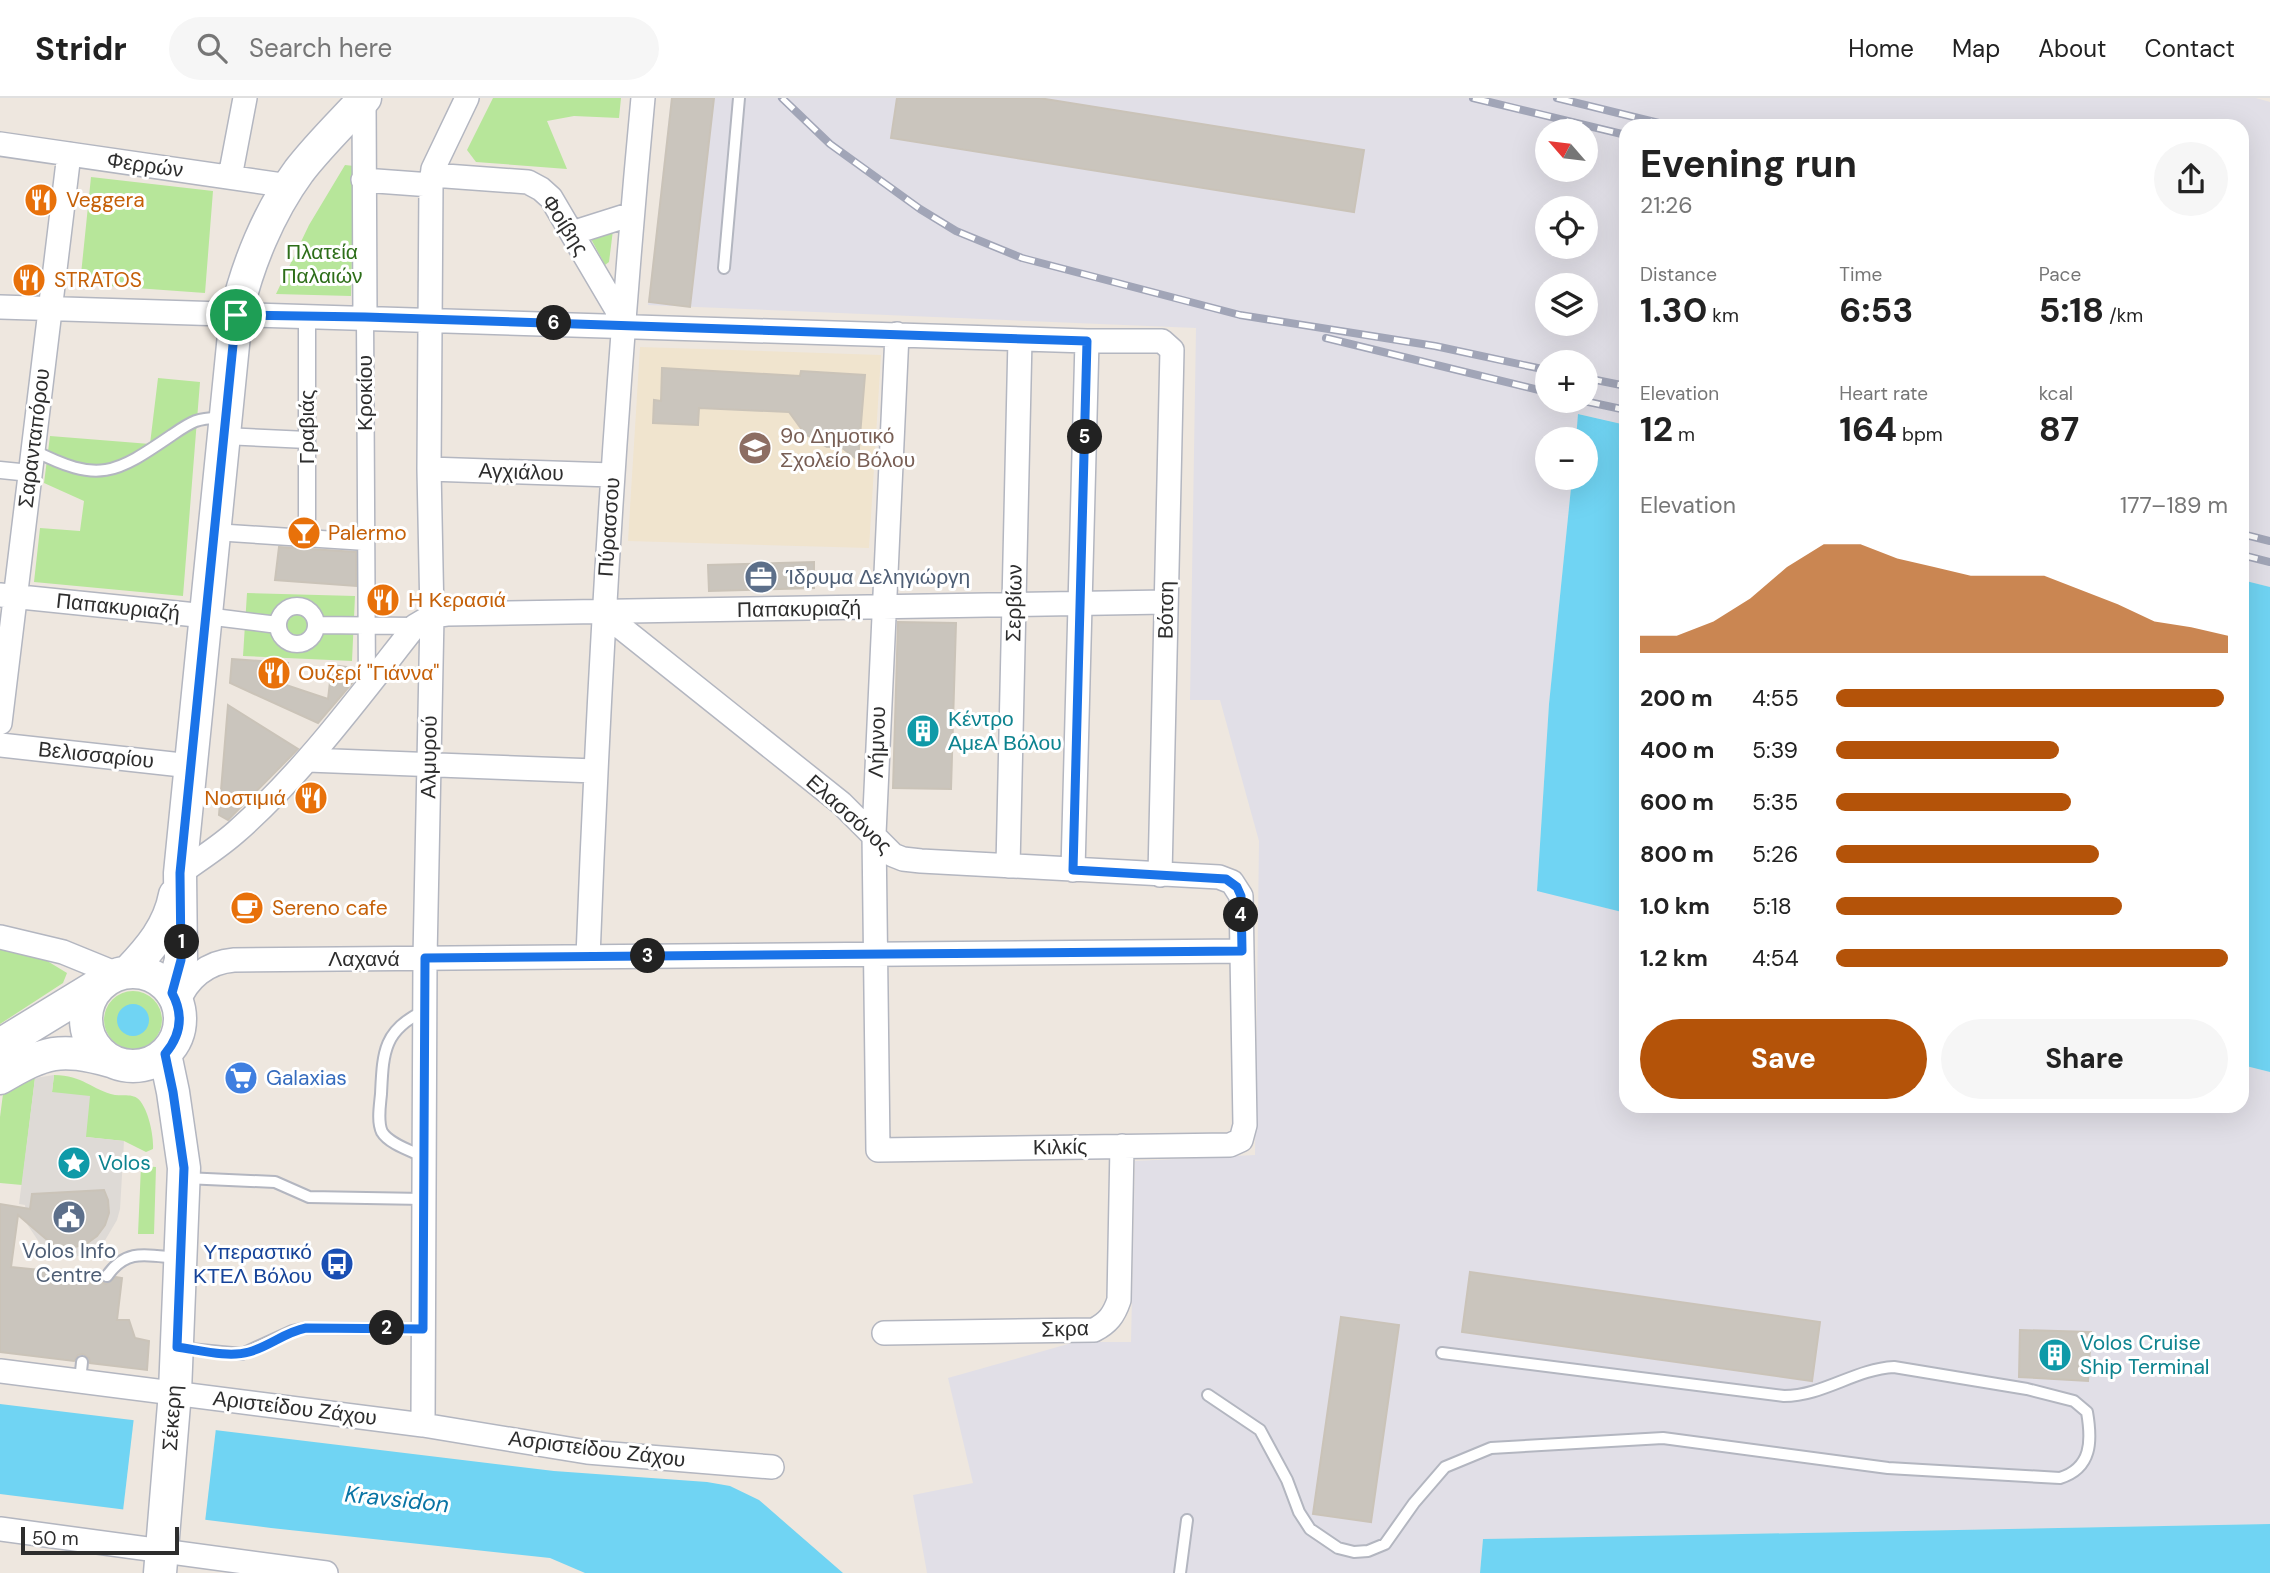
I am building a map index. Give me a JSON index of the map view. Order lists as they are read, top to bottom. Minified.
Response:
{"streets":{"main road":["Σέκερη"],"street":["Φερρών","Φοίβης","Κροκίου","Γραβιάς","Σαρανταπόρου","Αγχιάλου","Πύρασσου","Σερβίων","Παπακυριαζή","Βότση","Λήμνου","Βελισσαρίου","Αλμυρού","Ελασσόνος","Λαχανά","Κιλκίς","Σκρα","Αριστείδου Ζάχου","Ασριστείδου Ζάχου"]},"crossings":[["Φερρών","Σαρανταπόρου"],["Φοίβης","Κροκίου"],["Φοίβης","Πύρασσου"],["Φοίβης","Αλμυρού"],["Κροκίου","Παπακυριαζή"],["Σαρανταπόρου","Παπακυριαζή"],["Αγχιάλου","Πύρασσου"],["Αγχιάλου","Αλμυρού"],["Πύρασσου","Παπακυριαζή"],["Πύρασσου","Ελασσόνος"],["Πύρασσου","Λαχανά"],["Σερβίων","Παπακυριαζή"],["Σερβίων","Ελασσόνος"],["Παπακυριαζή","Βότση"],["Παπακυριαζή","Λήμνου"],["Παπακυριαζή","Αλμυρού"],["Παπακυριαζή","Ελασσόνος"],["Βότση","Ελασσόνος"],["Λήμνου","Ελασσόνος"],["Λήμνου","Λαχανά"],["Λήμνου","Κιλκίς"],["Αλμυρού","Λαχανά"],["Αλμυρού","Αριστείδου Ζάχου"],["Αλμυρού","Ασριστείδου Ζάχου"],["Ελασσόνος","Λαχανά"],["Ελασσόνος","Κιλκίς"],["Λαχανά","Κιλκίς"],["Λαχανά","Σέκερη"],["Κιλκίς","Σκρα"],["Αριστείδου Ζάχου","Σέκερη"],["Αριστείδου Ζάχου","Ασριστείδου Ζάχου"]],"water":["Kravsidon"],"parks":["Πλατεία Παλαιών"],"places":{"restaurant":["Veggera","STRATOS","Η Κερασιά","Ουζερί \"Γιάννα\"","Νοστιμιά"],"school or university":["9ο Δημοτικό Σχολείο Βόλου"],"bar":["Palermo"],"office":["Ίδρυμα Δεληγιώργη"],"building":["Κέντρο ΑμεΑ Βόλου","Volos Cruise Ship Terminal"],"cafe":["Sereno cafe"],"supermarket":["Galaxias"],"place":["Volos"],"public building":["Volos Info Centre"],"bus stop":["Υπεραστικό ΚΤΕΛ Βόλου"]},"scale_bar":"50 m","north":"top left","page":{"header":"Stridr","search":"Search here","nav":["Home","Map","About","Contact"],"map_buttons":["+","−"],"heading":["Evening run","21:26"],"stats":[["Distance","1.30 km"],["Time","6:53"],["Pace","5:18 /km"],["Elevation","12 m"],["Heart rate","164 bpm"],["kcal","87"]],"pins":["6","5","4","1","3","2"],"chart":["Elevation","177–189 m"],"list":[{"name":"200 m","note":"4:55"},{"name":"400 m","note":"5:39"},{"name":"600 m","note":"5:35"},{"name":"800 m","note":"5:26"},{"name":"1.0 km","note":"5:18"},{"name":"1.2 km","note":"4:54"}],"buttons":["Save","Share"],"scale":"50 m"}}
